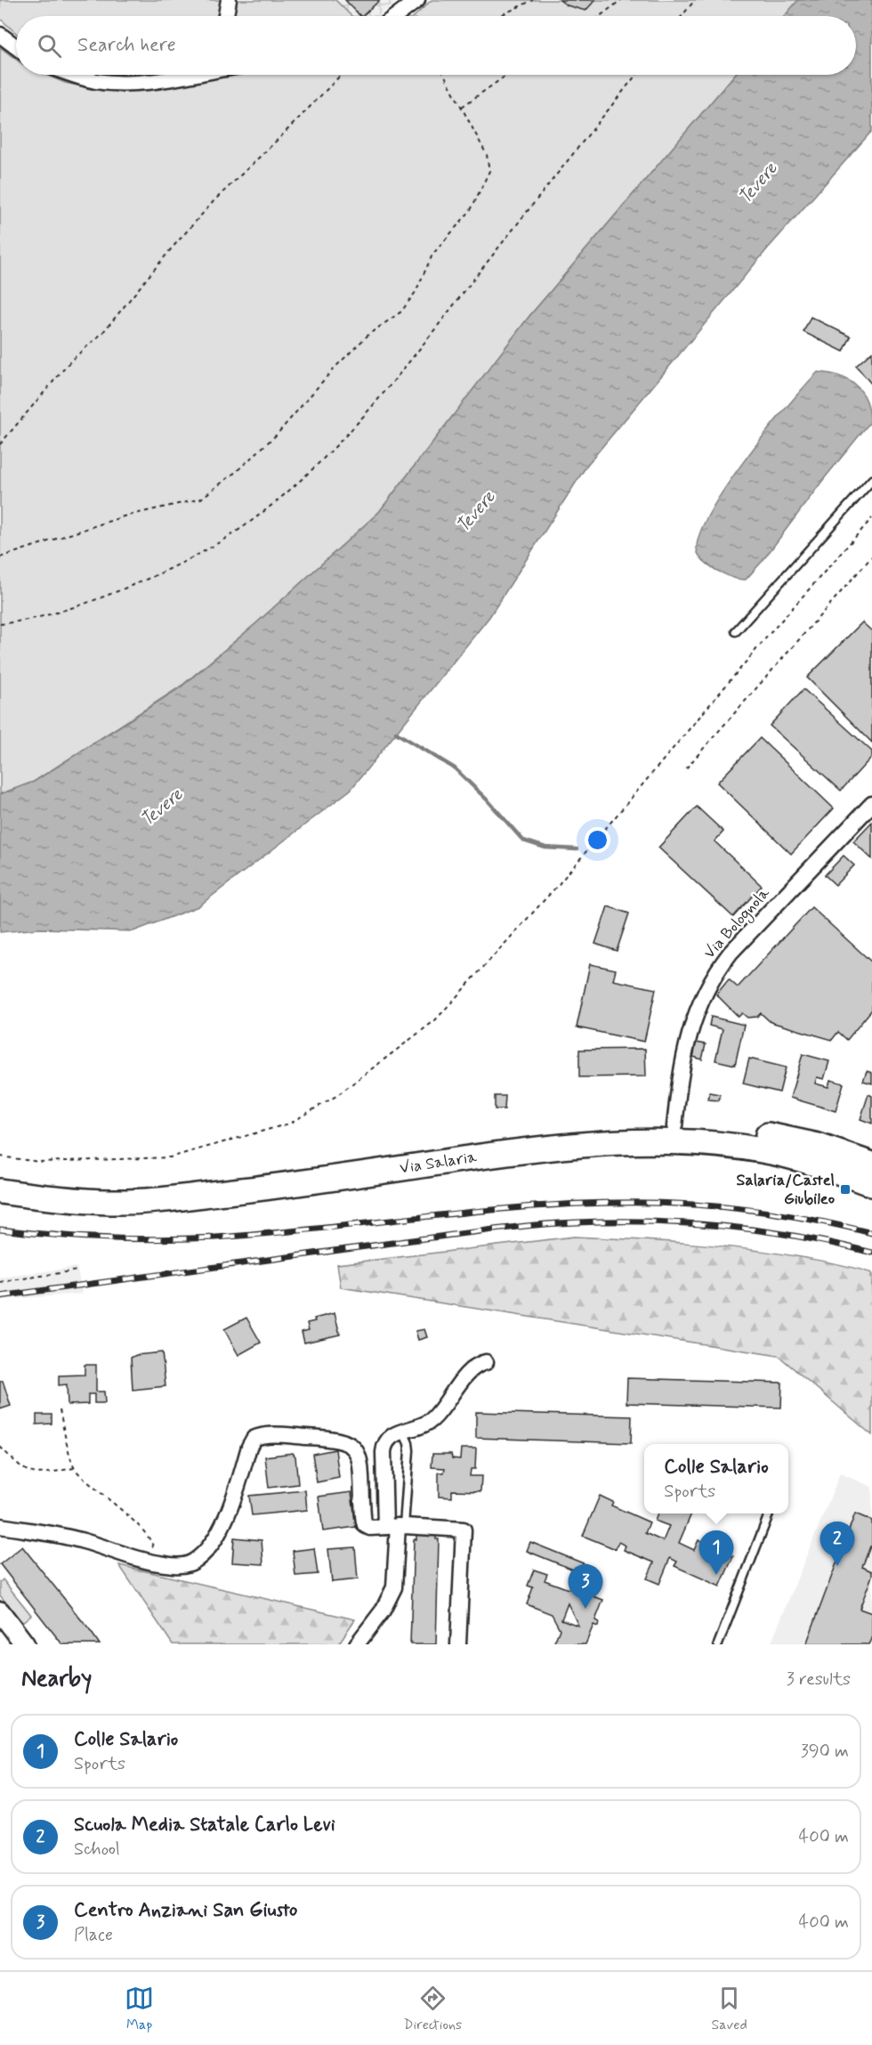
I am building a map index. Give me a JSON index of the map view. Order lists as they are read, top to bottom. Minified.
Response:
{"streets":{"main road":["Via Salaria"],"street":["Via Bolognola"]},"crossings":[["Via Bolognola","Via Salaria"]],"water":["Tevere"],"places":{"transit":["Salaria/Castel Giubileo"]},"page":{"search":"Search here","popup":["Colle Salario","Sports"],"pins":["2","1","3"],"heading":["Nearby","3 results"],"list":[{"mark":"1","name":"Colle Salario","note":"Sports","value":"390 m"},{"mark":"2","name":"Scuola Media Statale Carlo Levi","note":"School","value":"400 m"},{"mark":"3","name":"Centro Anziani San Giusto","note":"Place","value":"400 m"}],"nav":["Map","Directions","Saved"]}}
